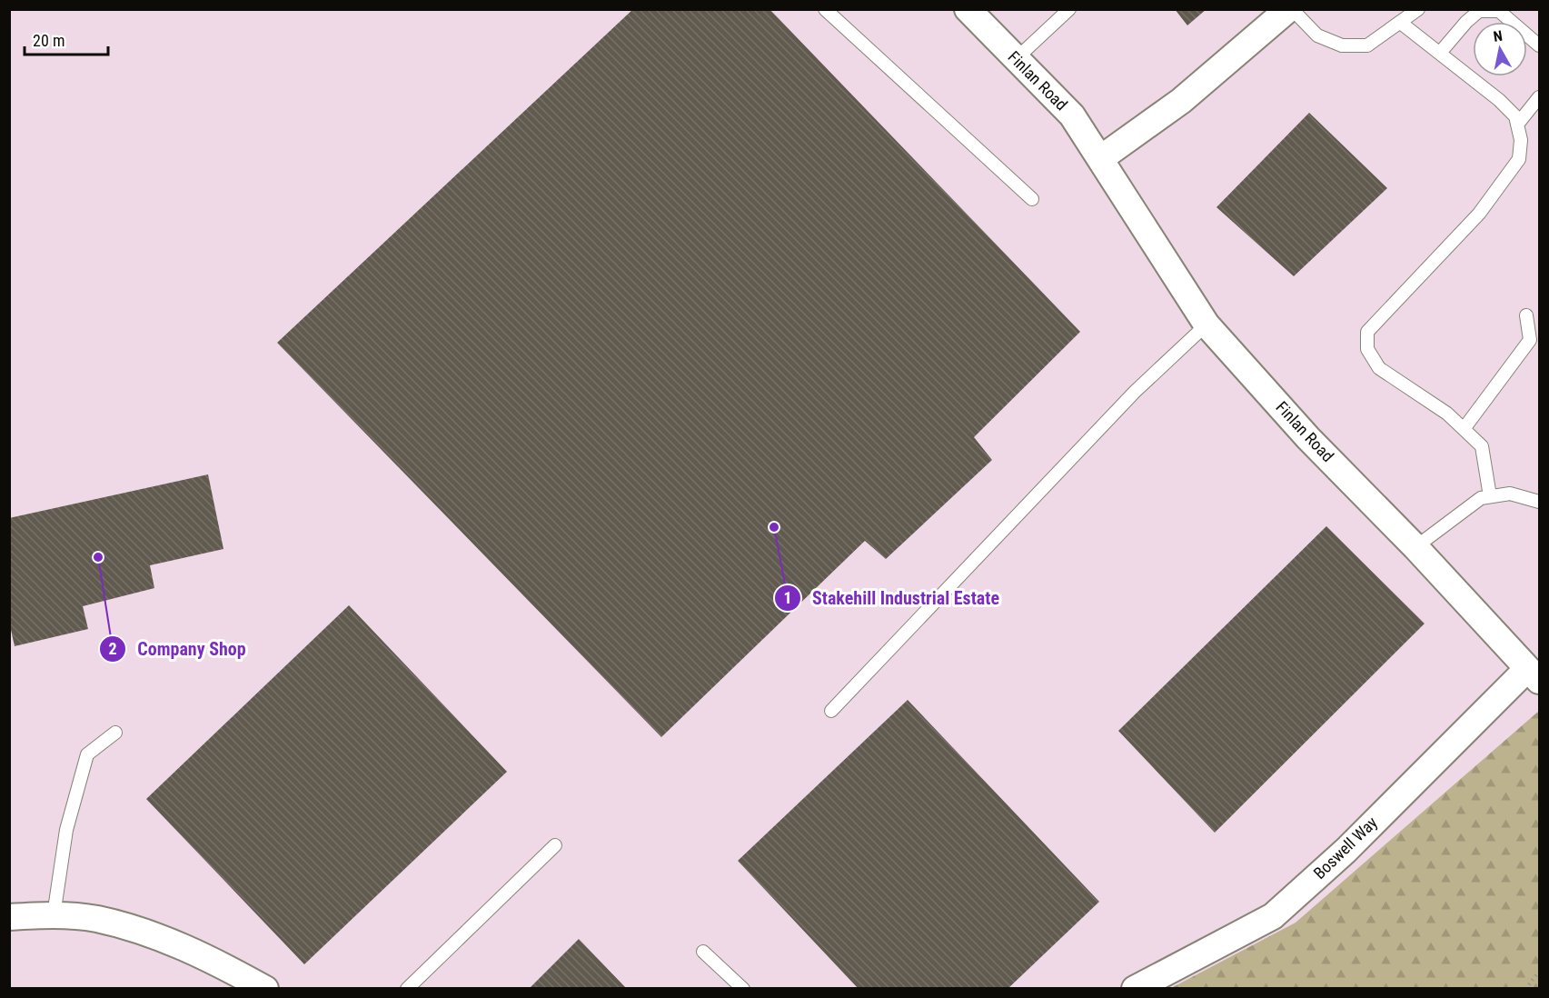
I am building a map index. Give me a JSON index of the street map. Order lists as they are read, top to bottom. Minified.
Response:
{"streets":{"street":["Finlan Road","Boswell Way"]},"crossings":[["Finlan Road","Boswell Way"]],"places":["Stakehill Industrial Estate","Company Shop"],"scale_bar":"20 m","north":"top"}
